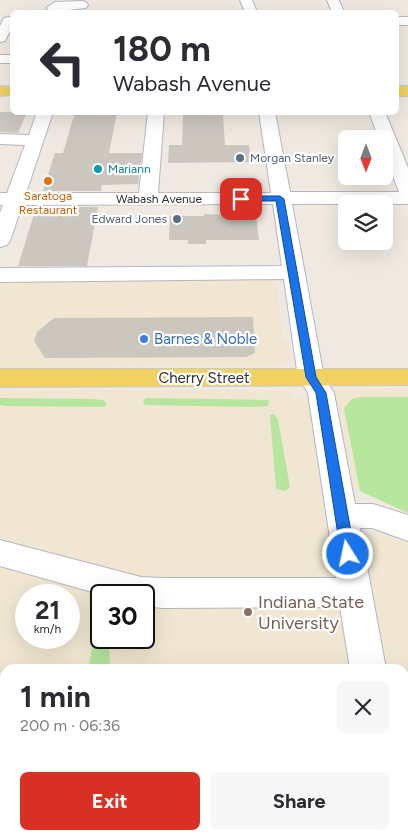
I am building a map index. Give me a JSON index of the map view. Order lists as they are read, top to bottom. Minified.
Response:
{"streets":{"main road":["Cherry Street"],"street":["Wabash Avenue"]},"places":["Morgan Stanley","Mariann","Saratoga Restaurant","Edward Jones","Barnes & Noble","Indiana State University"],"north":"bottom","page":{"turn":["180 m","Wabash Avenue"],"speed":"21 km/h","limit":"30","heading":["1 min","200 m · 06:36"],"buttons":["Exit","Share"]}}
